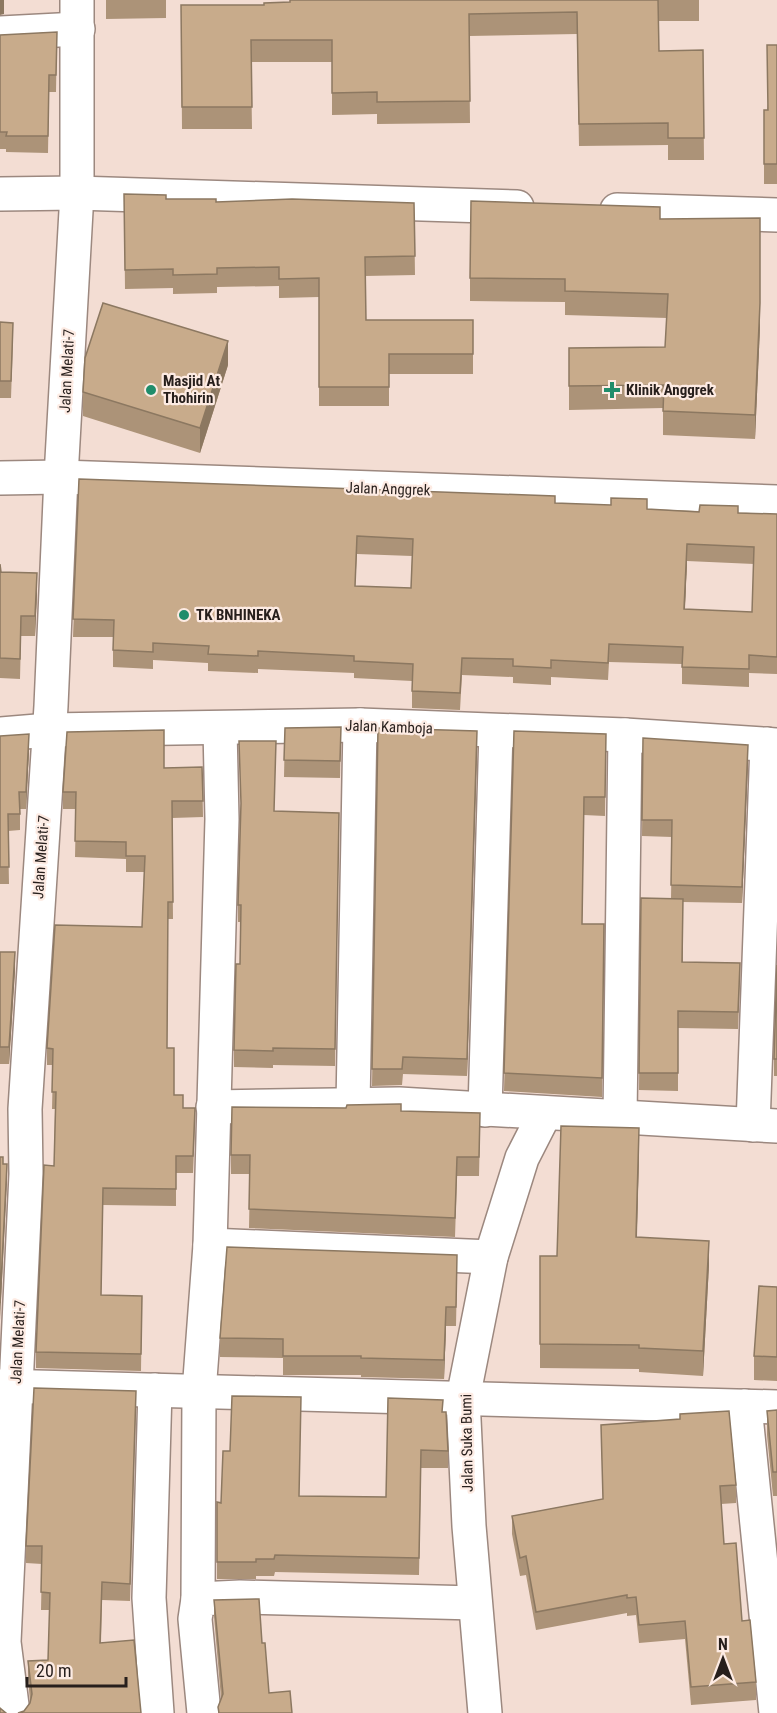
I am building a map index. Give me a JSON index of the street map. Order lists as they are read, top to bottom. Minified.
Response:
{"streets":{"street":["Jalan Melati-7","Jalan Anggrek","Jalan Kamboja","Jalan Suka Bumi"]},"crossings":[["Jalan Melati-7","Jalan Anggrek"],["Jalan Melati-7","Jalan Kamboja"]],"places":{"other":["Masjid At Thohirin","TK BNHINEKA"],"health":["Klinik Anggrek"]},"scale_bar":"20 m","north":"top"}
